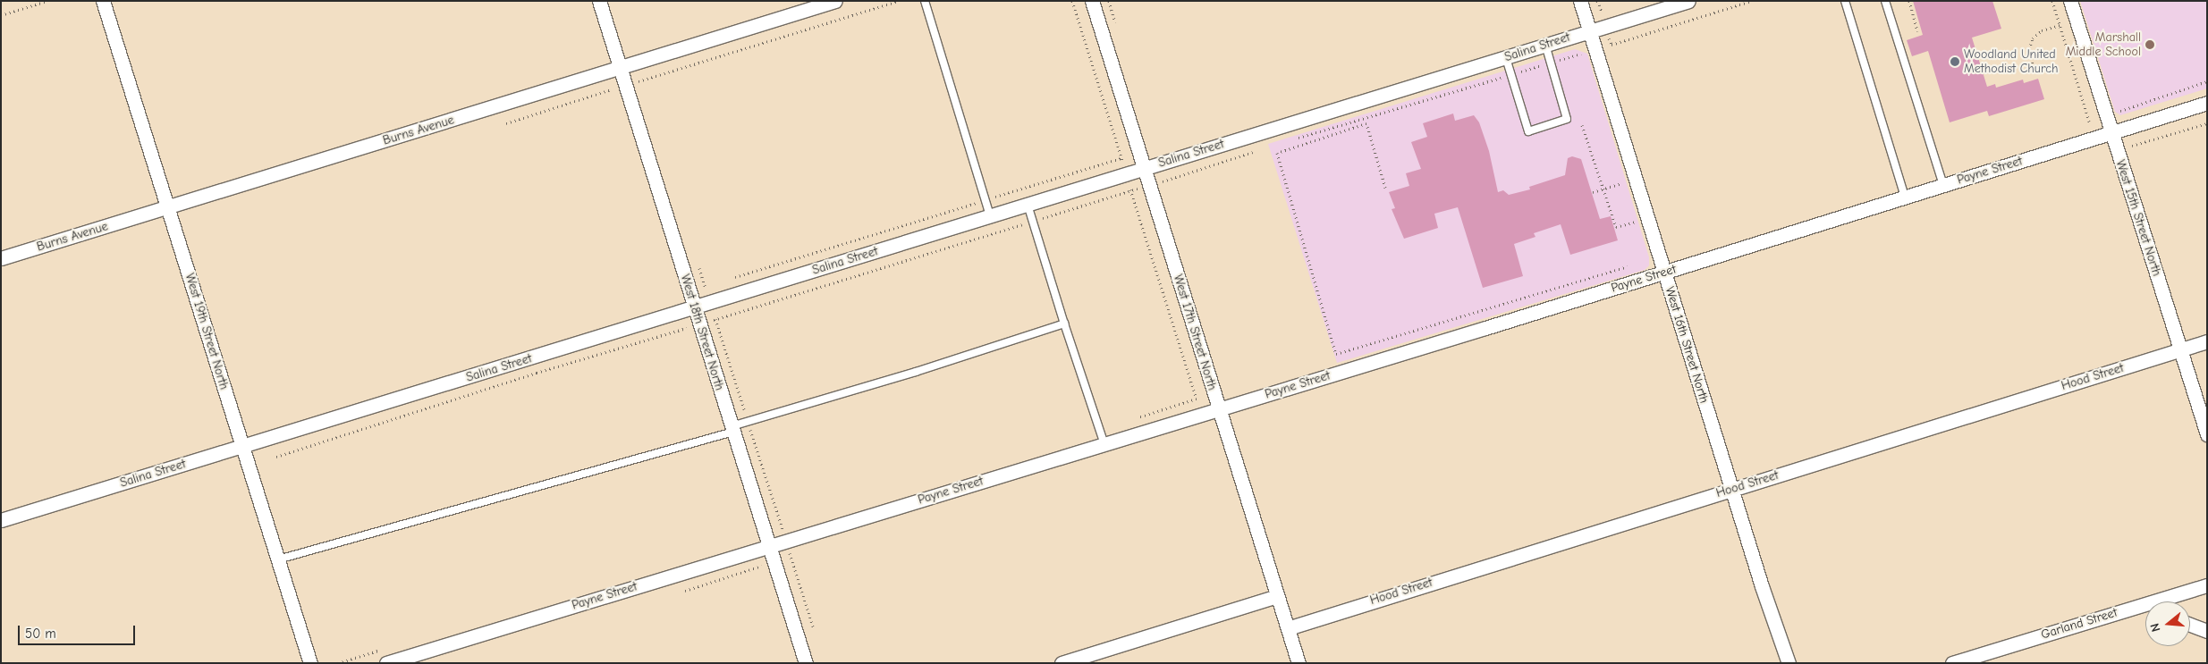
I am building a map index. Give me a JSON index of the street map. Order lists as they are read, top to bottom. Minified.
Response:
{"streets":{"street":["Salina Street","Burns Avenue","Payne Street","West 15th Street North","West 19th Street North","West 18th Street North","West 17th Street North","West 16th Street North","Hood Street","Garland Street"]},"crossings":[["Salina Street","West 19th Street North"],["Salina Street","West 18th Street North"],["Salina Street","West 17th Street North"],["Salina Street","West 16th Street North"],["Burns Avenue","West 19th Street North"],["Burns Avenue","West 18th Street North"],["Payne Street","West 15th Street North"],["Payne Street","West 18th Street North"],["Payne Street","West 17th Street North"],["Payne Street","West 16th Street North"],["West 15th Street North","Hood Street"],["West 17th Street North","Hood Street"],["West 16th Street North","Hood Street"]],"places":["Marshall Middle School","Woodland United Methodist Church"],"scale_bar":"50 m","north":"left"}
